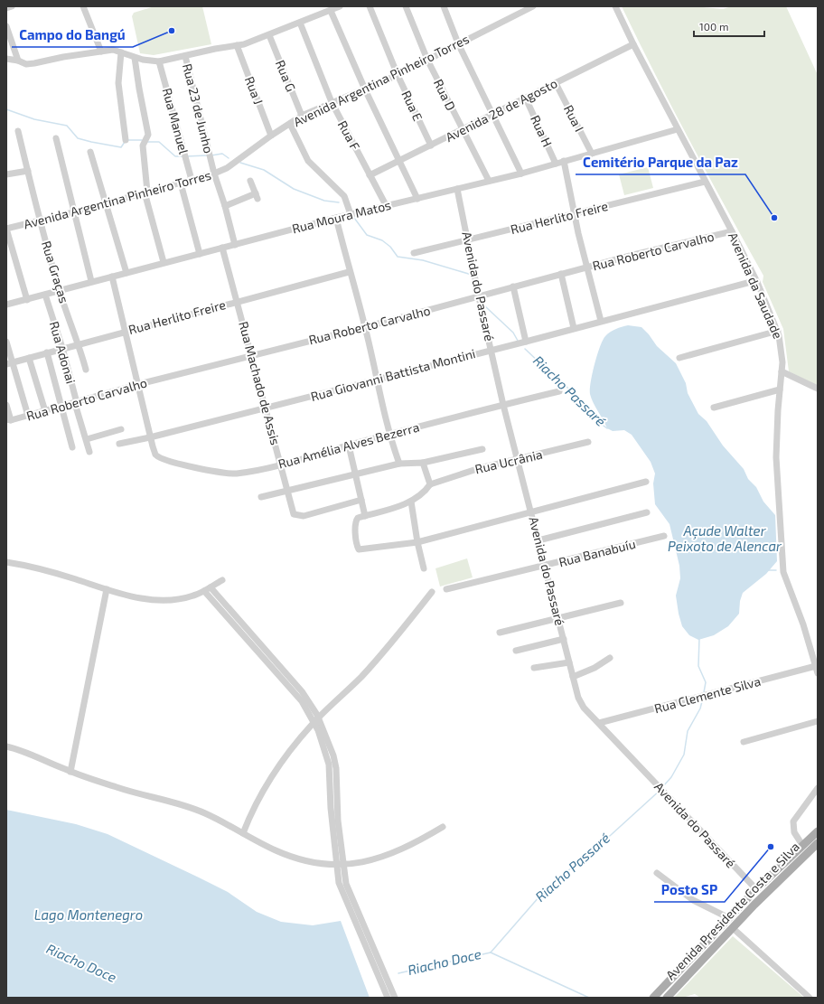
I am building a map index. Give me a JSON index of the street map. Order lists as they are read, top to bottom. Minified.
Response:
{"streets":{"main road":["Avenida Presidente Costa e Silva"],"street":["Rua G","Avenida Argentina Pinheiro Torres","Rua J","Rua D","Rua E","Rua 23 de Junho","Avenida 28 de Agosto","Rua I","Rua Manuel","Rua H","Rua F","Rua Moura Matos","Rua Herlito Freire","Rua Roberto Carvalho","Rua Graças","Avenida da Saudade","Avenida do Passaré","Rua Adonai","Rua Giovanni Battista Montini","Rua Machado de Assis","Rua Amélia Alves Bezerra","Rua Ucrânia","Rua Banabuíu","Rua Clemente Silva"]},"crossings":[["Rua G","Avenida Argentina Pinheiro Torres"],["Avenida Argentina Pinheiro Torres","Rua J"],["Avenida Argentina Pinheiro Torres","Rua D"],["Avenida Argentina Pinheiro Torres","Rua E"],["Avenida Argentina Pinheiro Torres","Rua 23 de Junho"],["Avenida Argentina Pinheiro Torres","Rua Manuel"],["Avenida Argentina Pinheiro Torres","Rua F"],["Avenida Argentina Pinheiro Torres","Rua Graças"],["Rua D","Avenida 28 de Agosto"],["Rua D","Rua Moura Matos"],["Rua E","Avenida 28 de Agosto"],["Rua 23 de Junho","Rua Moura Matos"],["Avenida 28 de Agosto","Rua I"],["Avenida 28 de Agosto","Rua H"],["Avenida 28 de Agosto","Rua F"],["Avenida 28 de Agosto","Avenida da Saudade"],["Rua I","Rua Moura Matos"],["Rua H","Rua Moura Matos"],["Rua F","Rua Moura Matos"],["Rua Moura Matos","Rua Graças"],["Rua Moura Matos","Avenida da Saudade"],["Rua Moura Matos","Avenida do Passaré"],["Rua Moura Matos","Rua Adonai"],["Rua Moura Matos","Rua Machado de Assis"],["Rua Herlito Freire","Rua Graças"],["Rua Herlito Freire","Avenida da Saudade"],["Rua Herlito Freire","Avenida do Passaré"],["Rua Herlito Freire","Rua Adonai"],["Rua Herlito Freire","Rua Machado de Assis"],["Rua Roberto Carvalho","Avenida da Saudade"],["Rua Roberto Carvalho","Avenida do Passaré"],["Rua Roberto Carvalho","Rua Adonai"],["Rua Roberto Carvalho","Rua Machado de Assis"],["Avenida da Saudade","Rua Giovanni Battista Montini"],["Avenida da Saudade","Rua Clemente Silva"],["Avenida do Passaré","Rua Giovanni Battista Montini"],["Avenida do Passaré","Rua Amélia Alves Bezerra"],["Avenida do Passaré","Rua Ucrânia"],["Avenida do Passaré","Rua Banabuíu"],["Avenida do Passaré","Rua Clemente Silva"],["Avenida do Passaré","Avenida Presidente Costa e Silva"],["Rua Giovanni Battista Montini","Rua Machado de Assis"],["Rua Giovanni Battista Montini","Rua Amélia Alves Bezerra"],["Rua Machado de Assis","Rua Amélia Alves Bezerra"]],"water":["Riacho Passaré","Açude Walter Peixoto de Alencar","Lago Montenegro","Riacho Doce"],"places":["Campo do Bangú","Cemitério Parque da Paz","Posto SP"],"scale_bar":"100 m"}
